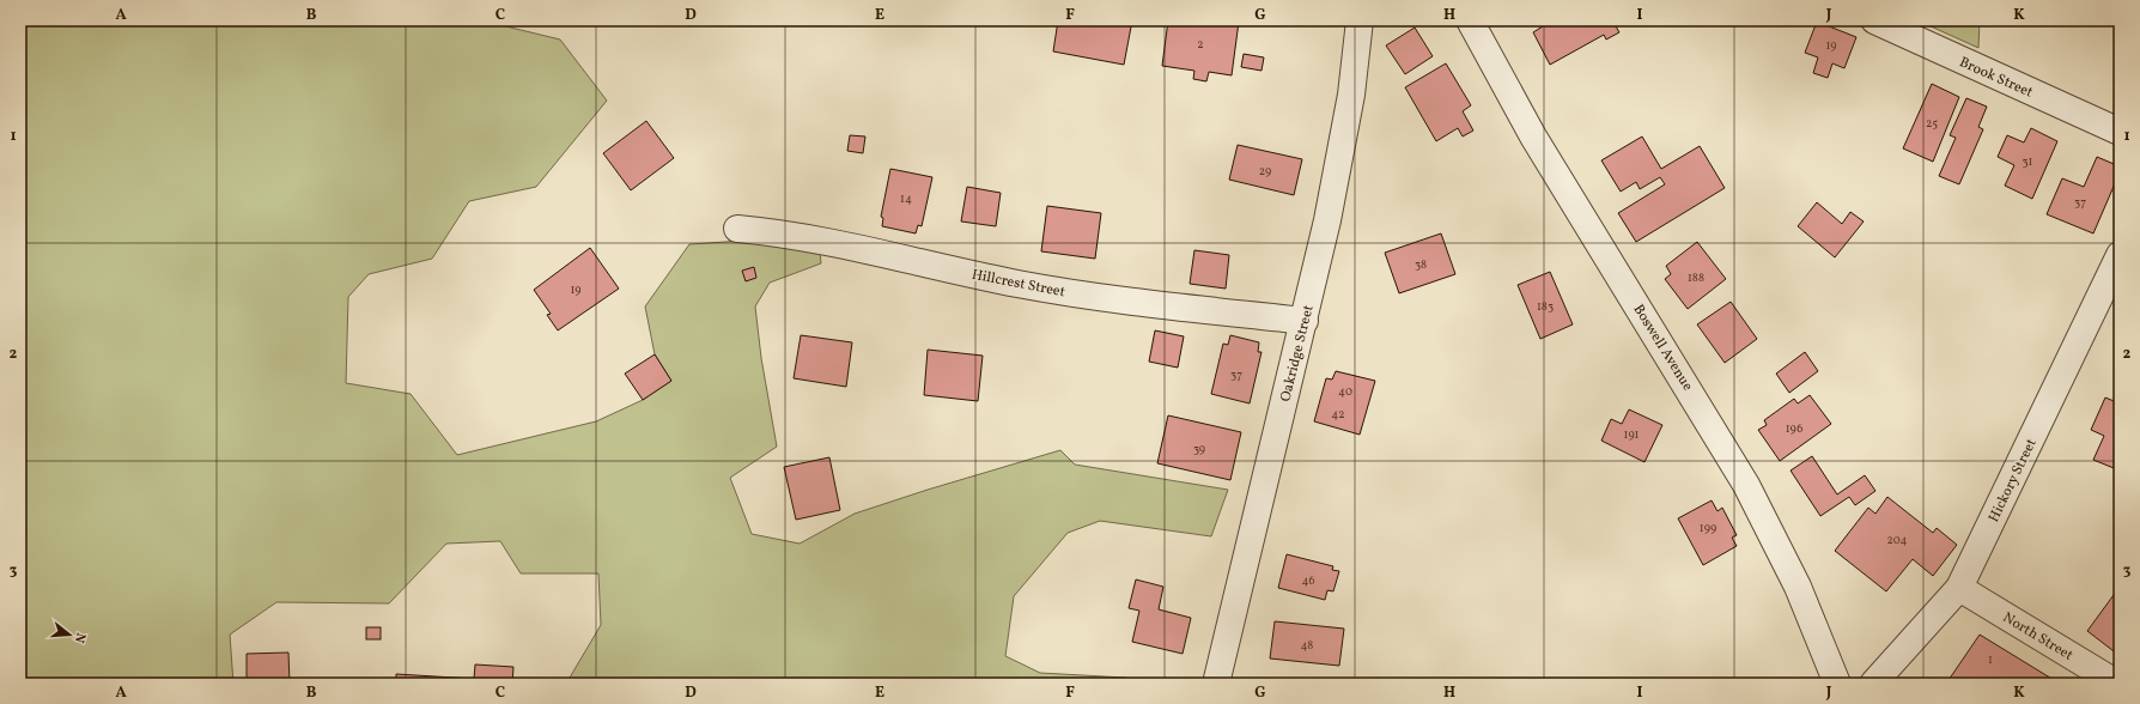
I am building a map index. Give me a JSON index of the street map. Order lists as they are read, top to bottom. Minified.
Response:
{"streets":{"street":["Brook Street","Hillcrest Street","Boswell Avenue","Oakridge Street","Hickory Street","North Street"]},"crossings":[["Hillcrest Street","Oakridge Street"],["Hickory Street","North Street"]],"house_numbers":["2","19","25","31","29","14","37","38","188","19","183","37","40","42","196","191","39","199","204","46","48","1"],"north":"right","grid":{"columns":["A","B","C","D","E","F","G","H","I","J","K"],"rows":["1","2","3"]}}
